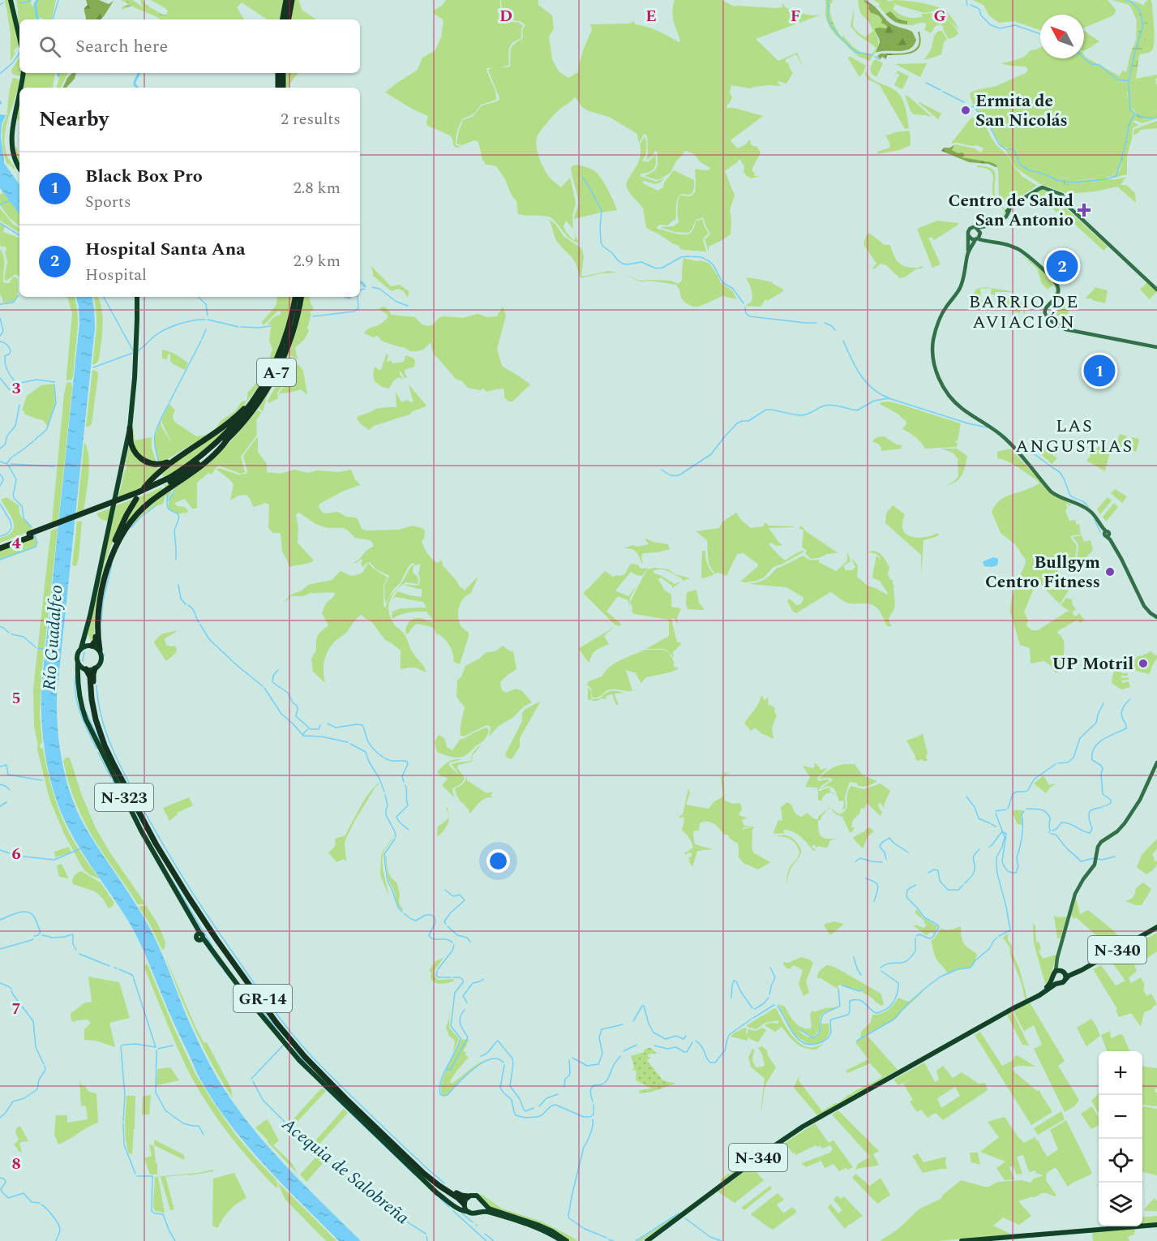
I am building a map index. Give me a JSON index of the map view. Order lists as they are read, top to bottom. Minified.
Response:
{"streets":{"highway":["A-7","N-323","N-340","GR-14"]},"crossings":[["N-323","GR-14"]],"districts":["BARRIO DE AVIACIÓN","LAS ANGUSTIAS"],"water":["Río Guadalfeo","Acequia de Salobreña"],"places":{"other":["Ermita de San Nicolás","Bullgym Centro Fitness","UP Motril"],"health":["Centro de Salud San Antonio"]},"north":"top left","page":{"search":"Search here","heading":["Nearby","2 results"],"list":[{"mark":"1","name":"Black Box Pro","note":"Sports","value":"2.8 km"},{"mark":"2","name":"Hospital Santa Ana","note":"Hospital","value":"2.9 km"}],"pins":["2","1"],"map_buttons":["+","−"]},"grid":{"columns":["D","E","F","G"],"rows":["3","4","5","6","7","8"]}}
